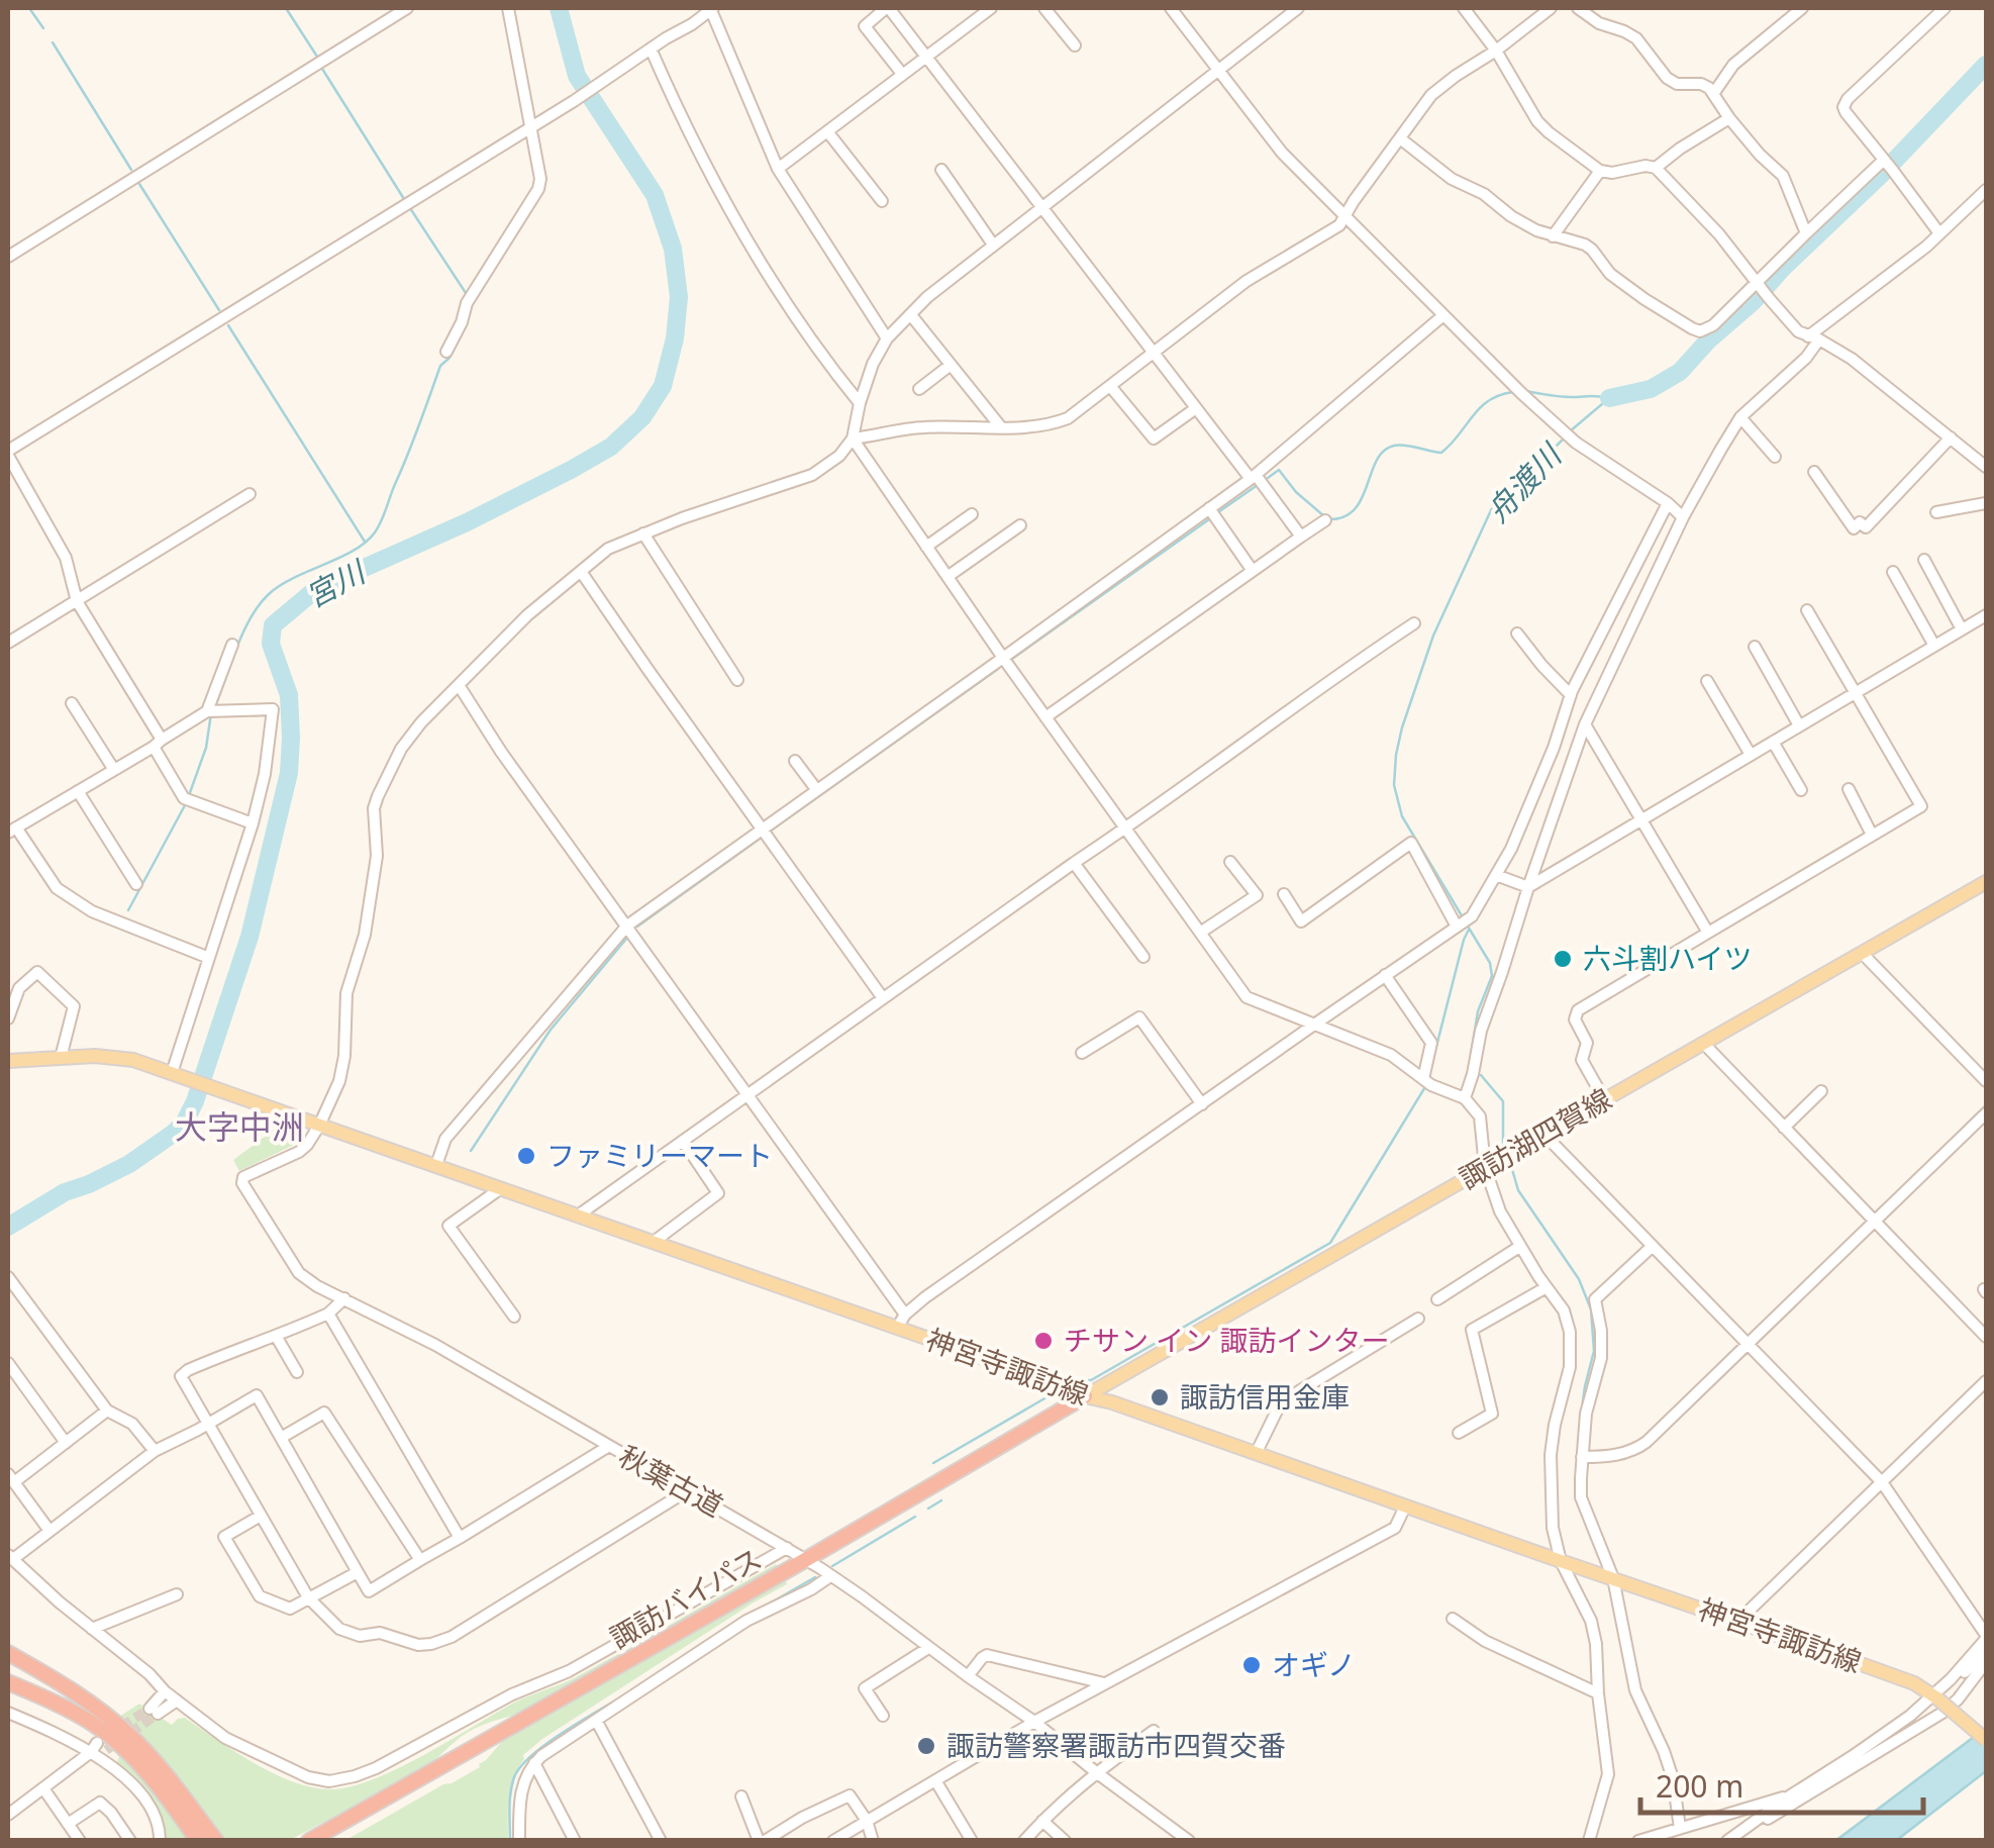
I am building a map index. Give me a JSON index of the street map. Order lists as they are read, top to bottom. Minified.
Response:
{"streets":{"highway":["諏訪バイパス"],"main road":["諏訪湖四賀線","神宮寺諏訪線"],"street":["秋葉古道"]},"crossings":[["諏訪湖四賀線","神宮寺諏訪線"],["諏訪湖四賀線","諏訪バイパス"],["神宮寺諏訪線","秋葉古道"],["神宮寺諏訪線","諏訪バイパス"],["秋葉古道","諏訪バイパス"]],"districts":["大字中洲"],"water":["舟渡川","宮川"],"places":["六斗割ハイツ","ファミリーマート","チサン イン 諏訪インター","諏訪信用金庫","オギノ","諏訪警察署諏訪市四賀交番"],"scale_bar":"200 m"}
